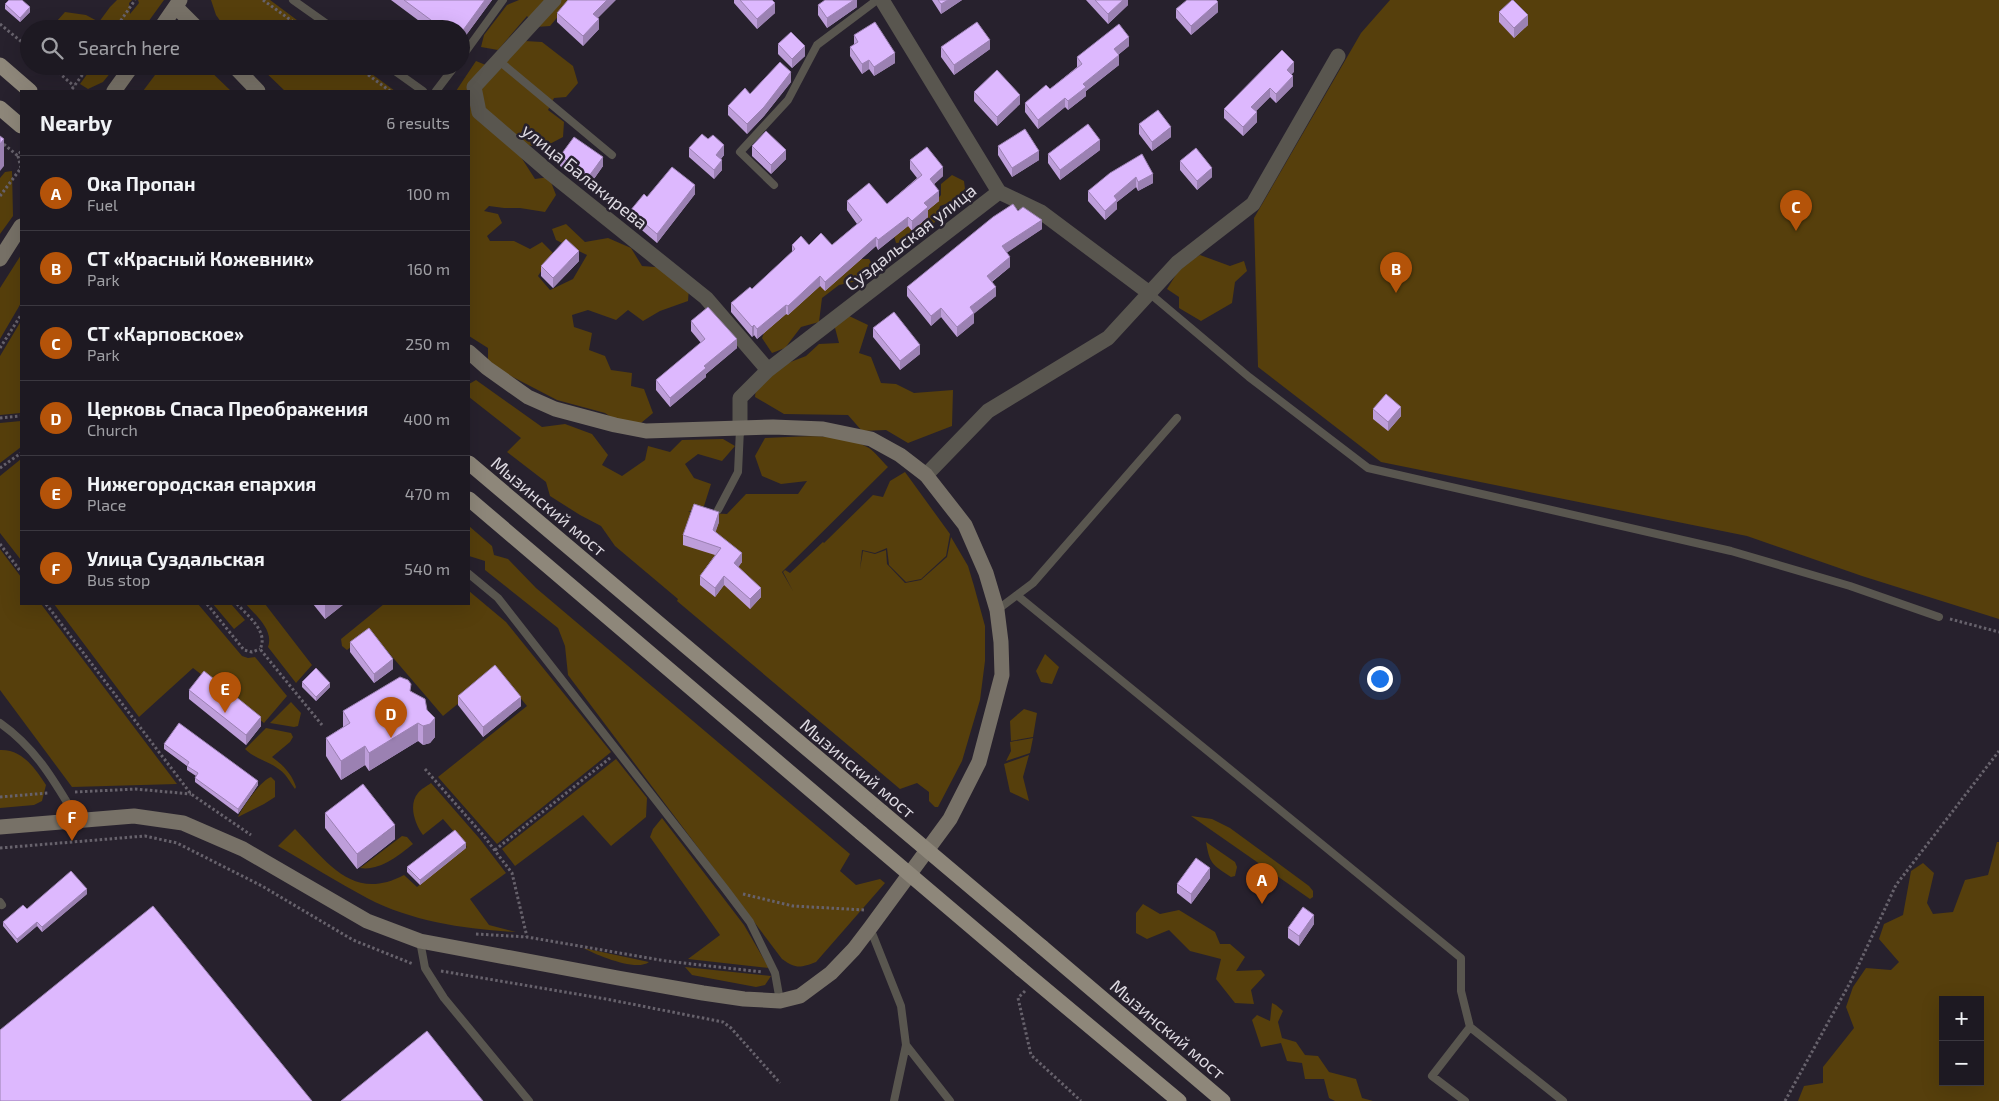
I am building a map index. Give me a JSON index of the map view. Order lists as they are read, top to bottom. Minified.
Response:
{"streets":{"main road":["Мызинский мост"],"street":["улица Балакирева","Суздальская улица"]},"crossings":[["улица Балакирева","Суздальская улица"]],"page":{"search":"Search here","heading":["Nearby","6 results"],"list":[{"mark":"A","name":"Ока Пропан","note":"Fuel","value":"100 m"},{"mark":"B","name":"СТ «Красный Кожевник»","note":"Park","value":"160 m"},{"mark":"C","name":"СТ «Карповское»","note":"Park","value":"250 m"},{"mark":"D","name":"Церковь Спаса Преображения","note":"Church","value":"400 m"},{"mark":"E","name":"Нижегородская епархия","note":"Place","value":"470 m"},{"mark":"F","name":"Улица Суздальская","note":"Bus stop","value":"540 m"}],"pins":["C","B","E","D","F","A"],"map_buttons":["+","−"]}}
